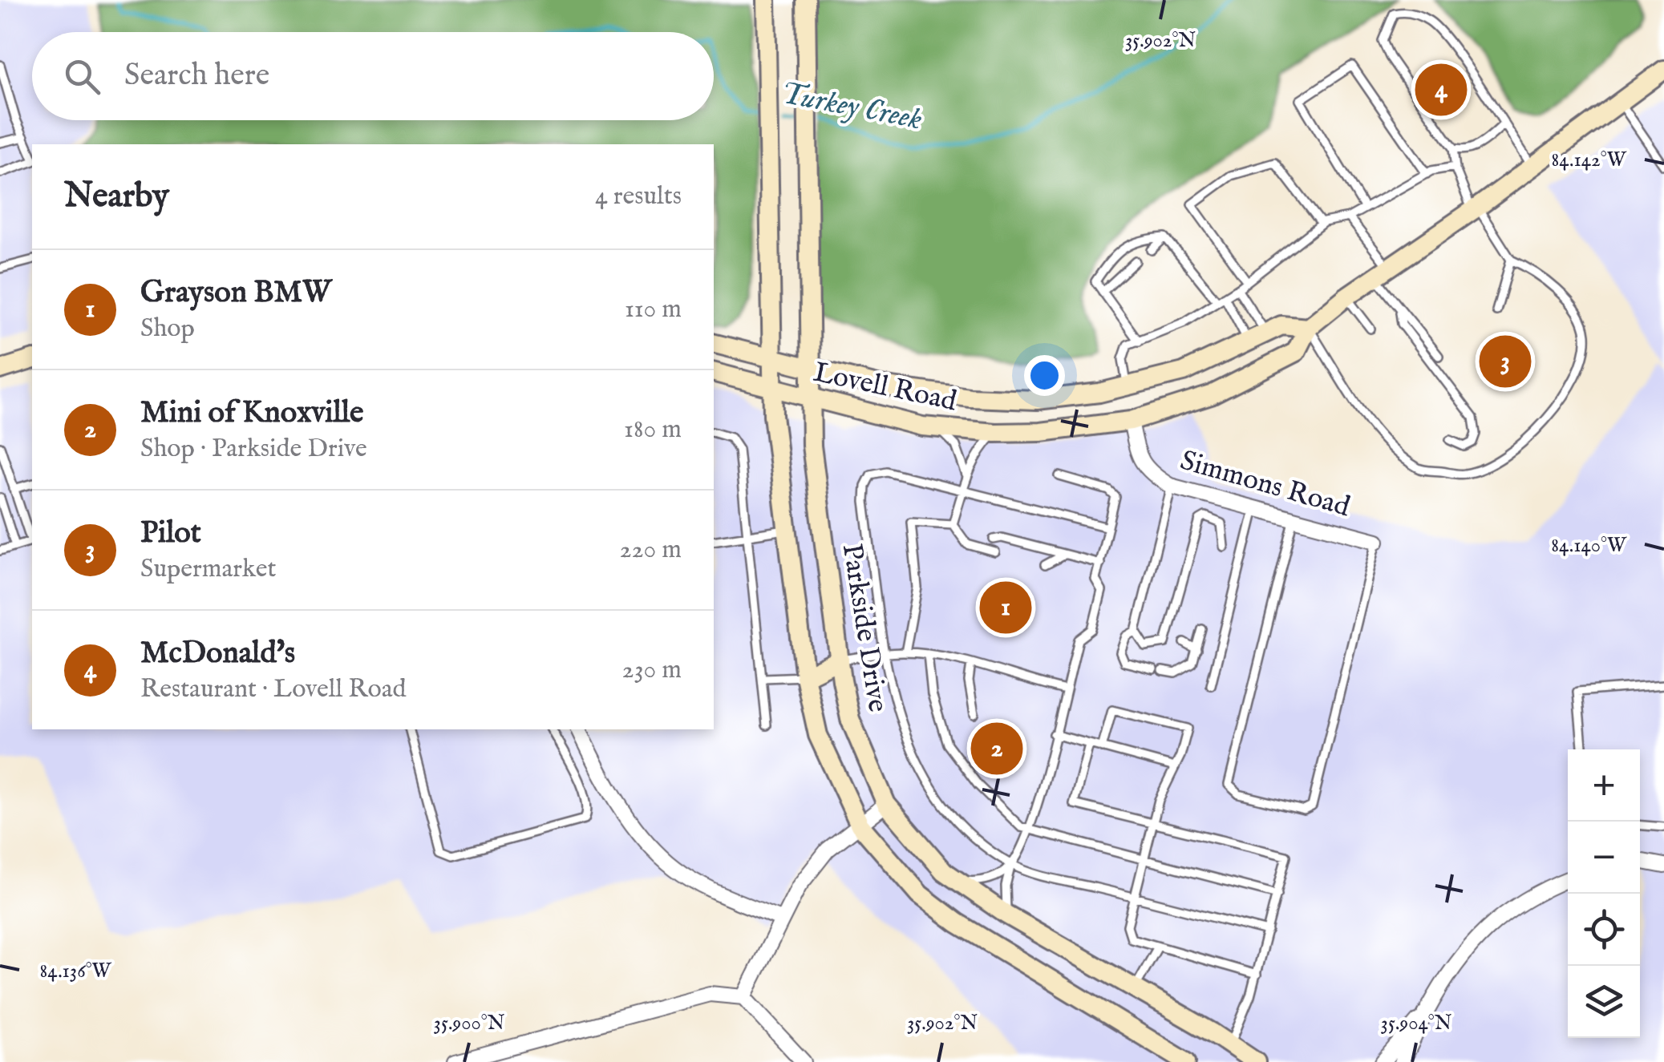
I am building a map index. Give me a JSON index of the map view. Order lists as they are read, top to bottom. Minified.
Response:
{"streets":{"street":["Lovell Road","Simmons Road","Parkside Drive"]},"crossings":[["Lovell Road","Simmons Road"],["Lovell Road","Parkside Drive"]],"water":["Turkey Creek"],"page":{"search":"Search here","pins":["4","3","1","2"],"heading":["Nearby","4 results"],"list":[{"mark":"1","name":"Grayson BMW","note":"Shop","value":"110 m"},{"mark":"2","name":"Mini of Knoxville","note":"Shop · Parkside Drive","value":"180 m"},{"mark":"3","name":"Pilot","note":"Supermarket","value":"220 m"},{"mark":"4","name":"McDonald's","note":"Restaurant · Lovell Road","value":"230 m"}],"map_buttons":["+","−"]},"coordinates":["35.902°N","84.142°W","84.140°W","84.136°W","35.900°N","35.904°N"]}
